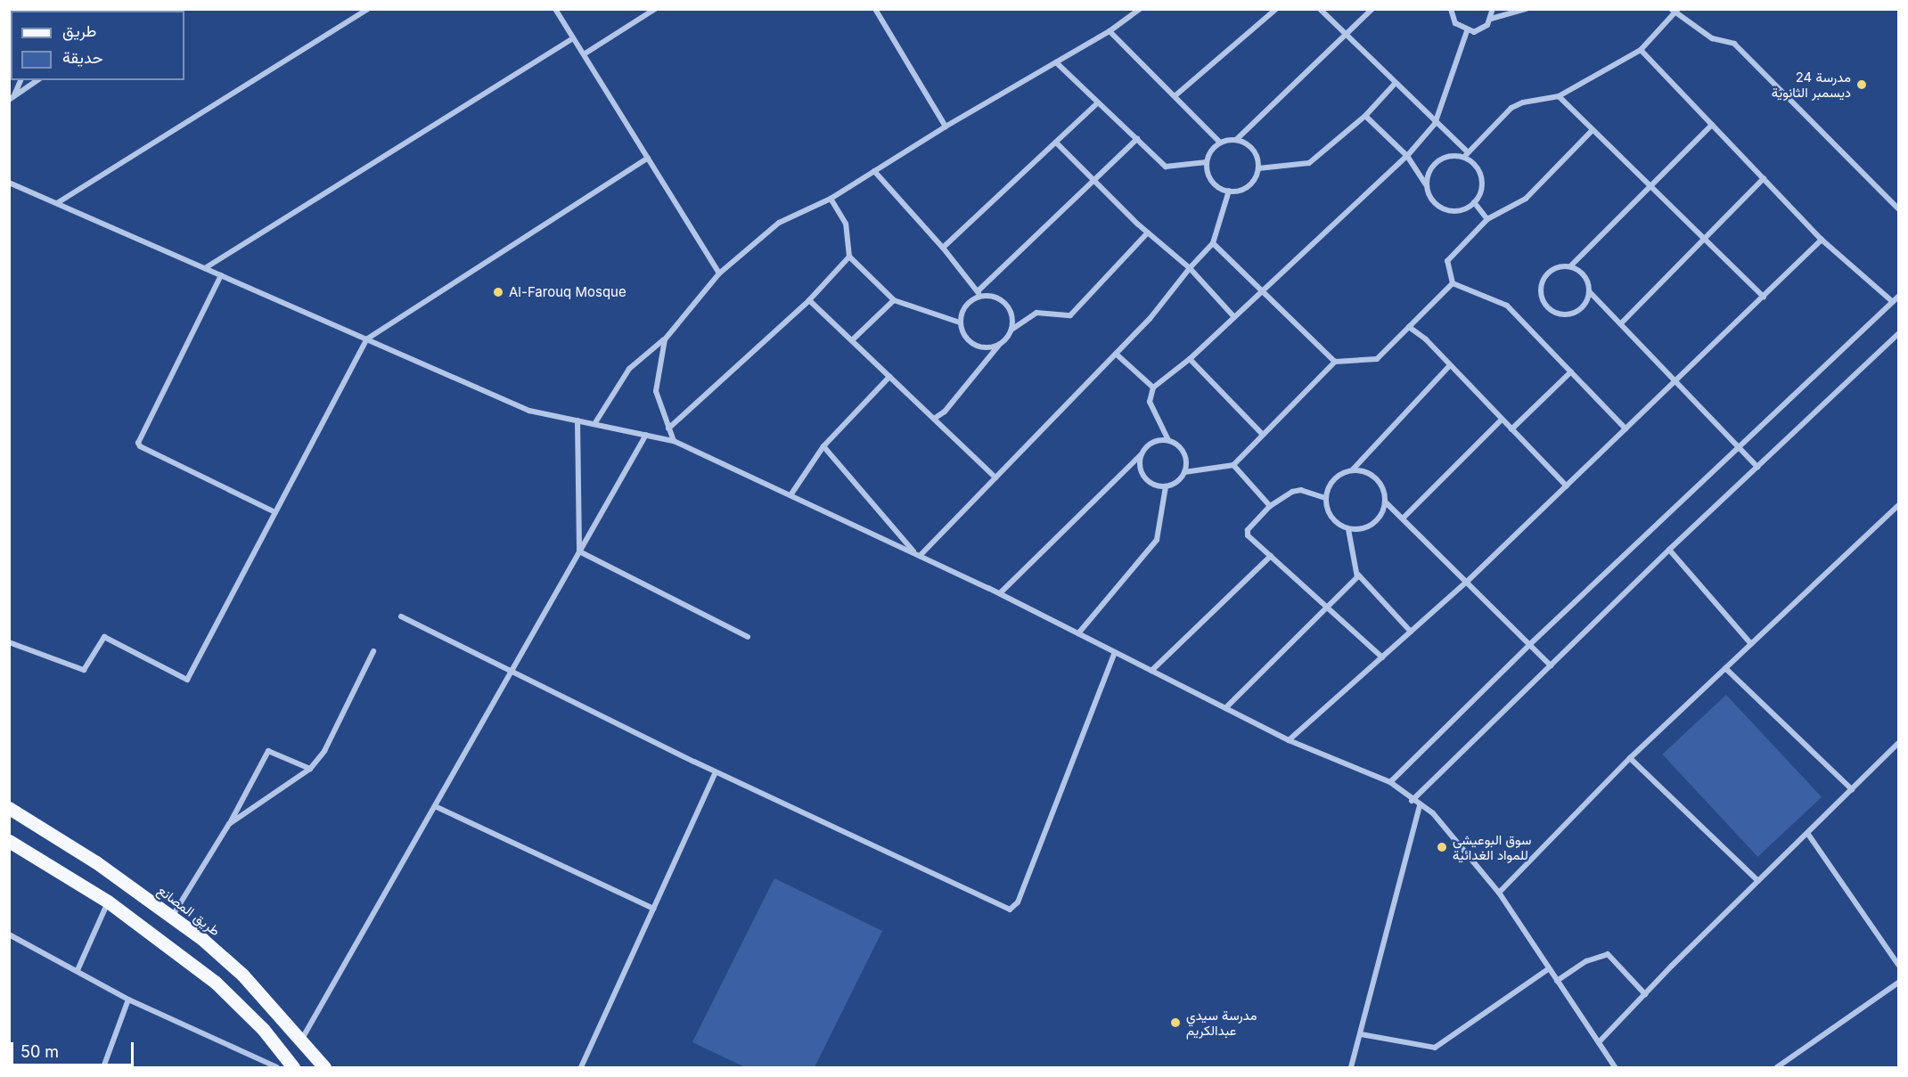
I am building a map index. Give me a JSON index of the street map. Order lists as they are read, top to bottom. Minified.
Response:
{"streets":{"main road":["طريق المصانع"]},"places":["مدرسة 24 ديسمبر الثانوية","Al-Farouq Mosque","سوق البوعيشي للمواد الغدائية","مدرسة سيدي عبدالكريم"],"legend":["طريق","حديقة"],"scale_bar":"50 m"}
